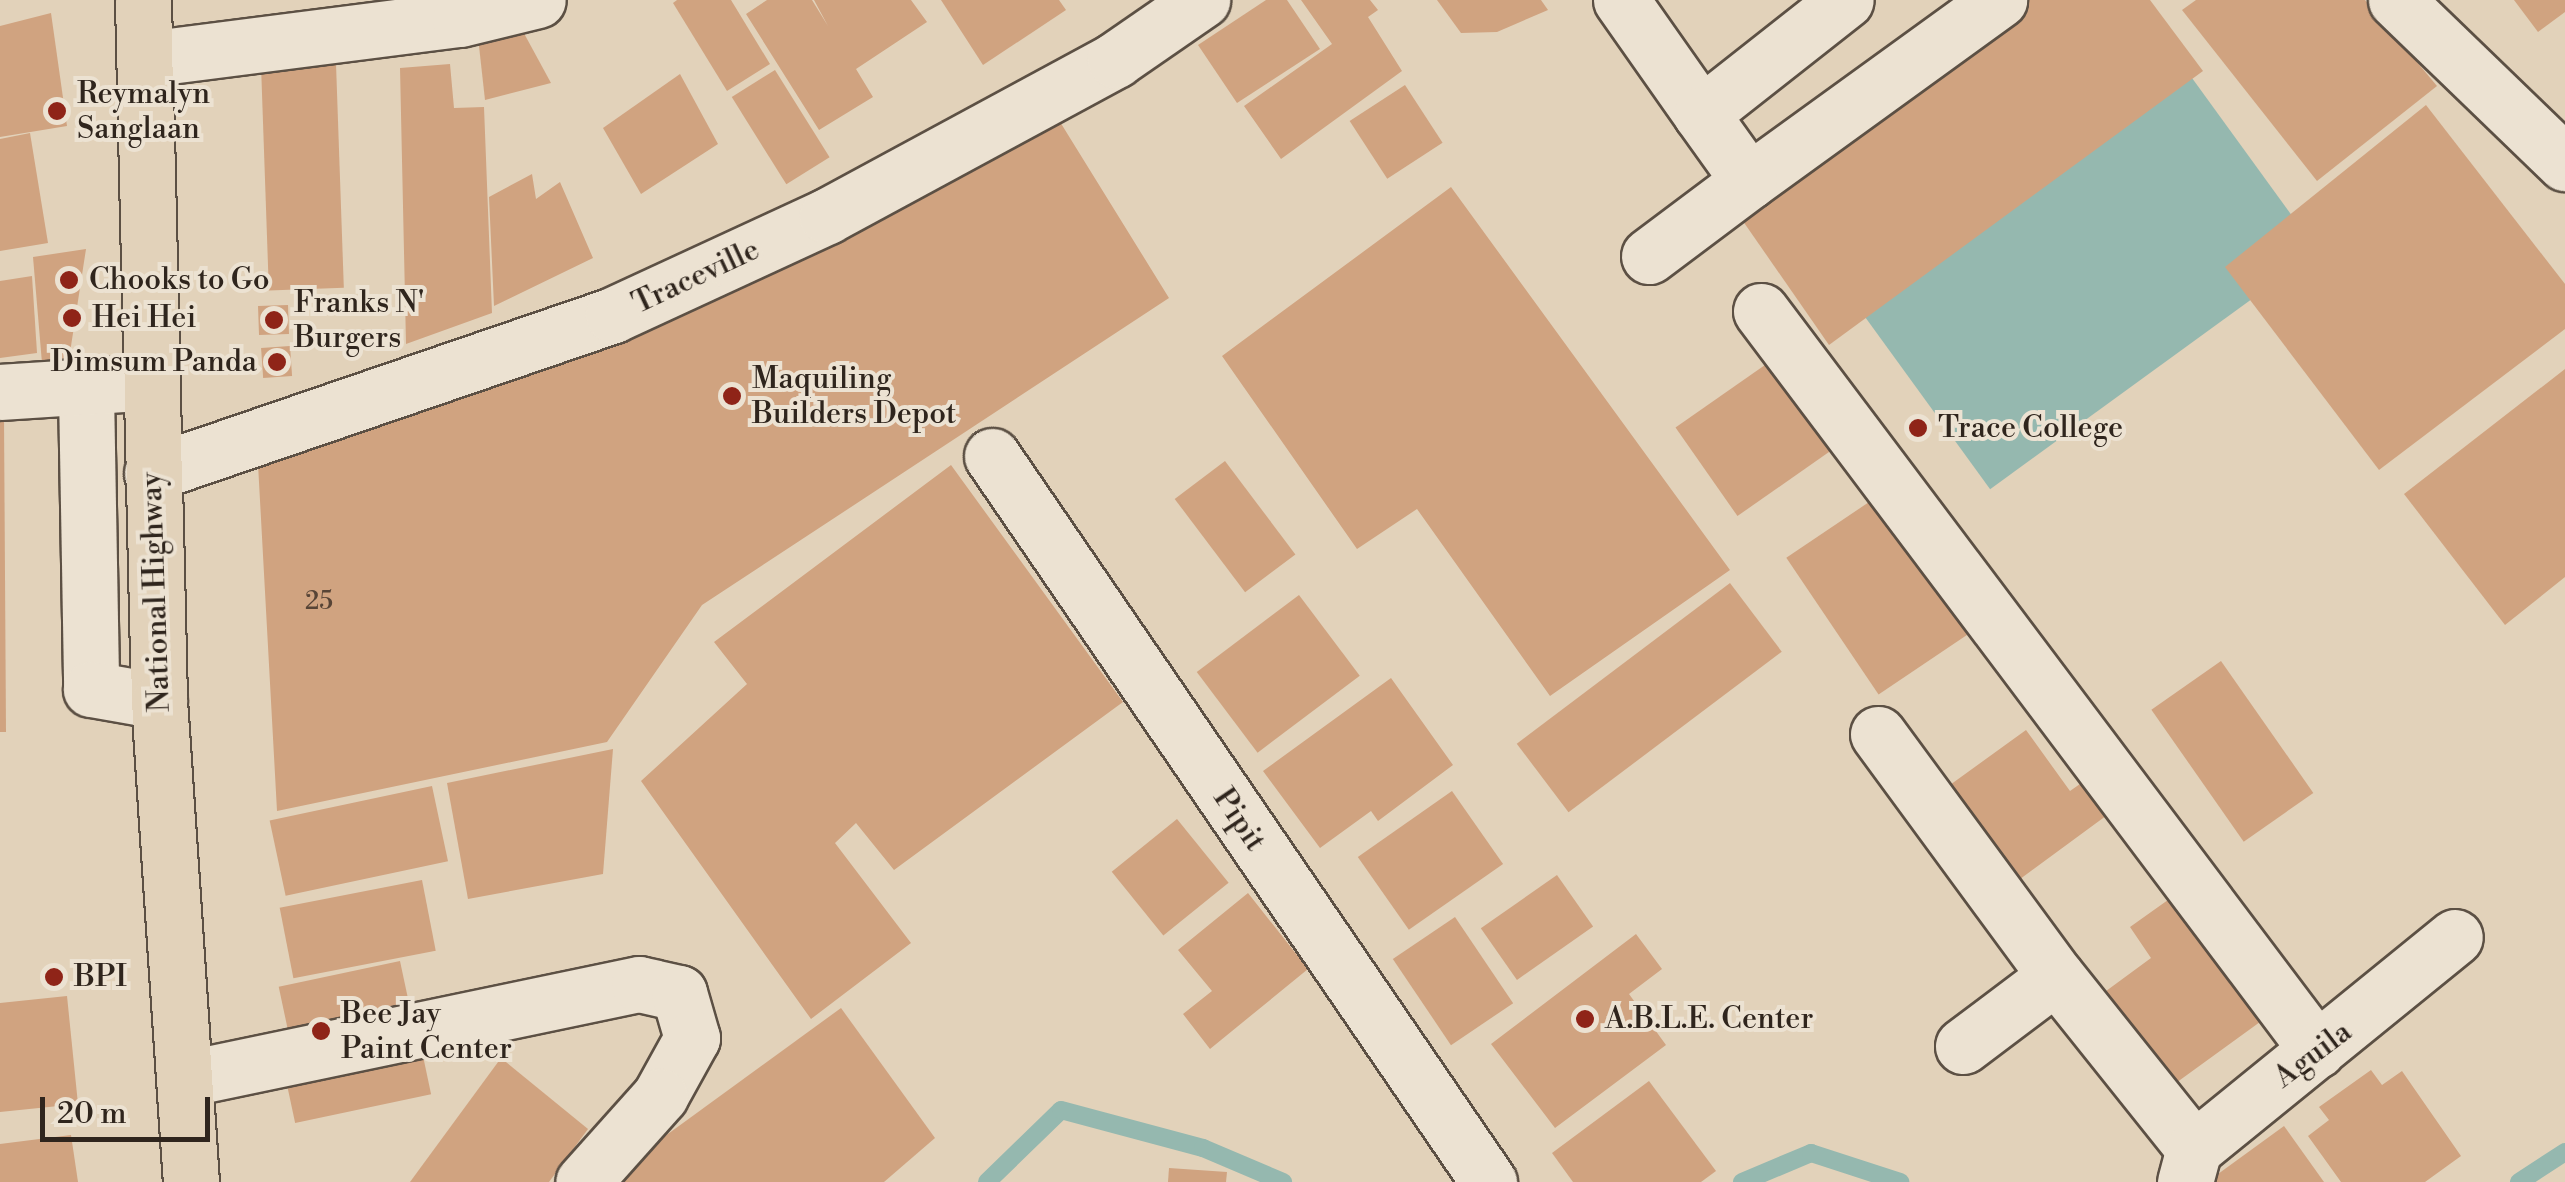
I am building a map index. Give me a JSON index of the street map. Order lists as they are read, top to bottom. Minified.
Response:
{"streets":{"main road":["National Highway"],"street":["Traceville","Pipit","Aguila"]},"crossings":[["Traceville","National Highway"]],"places":["Reymalyn Sanglaan","Chooks to Go","Hei Hei","Franks N' Burgers","Dimsum Panda","Maquiling Builders Depot","Trace College","BPI","A.B.L.E. Center","Bee Jay Paint Center"],"house_numbers":["25"],"scale_bar":"20 m"}
